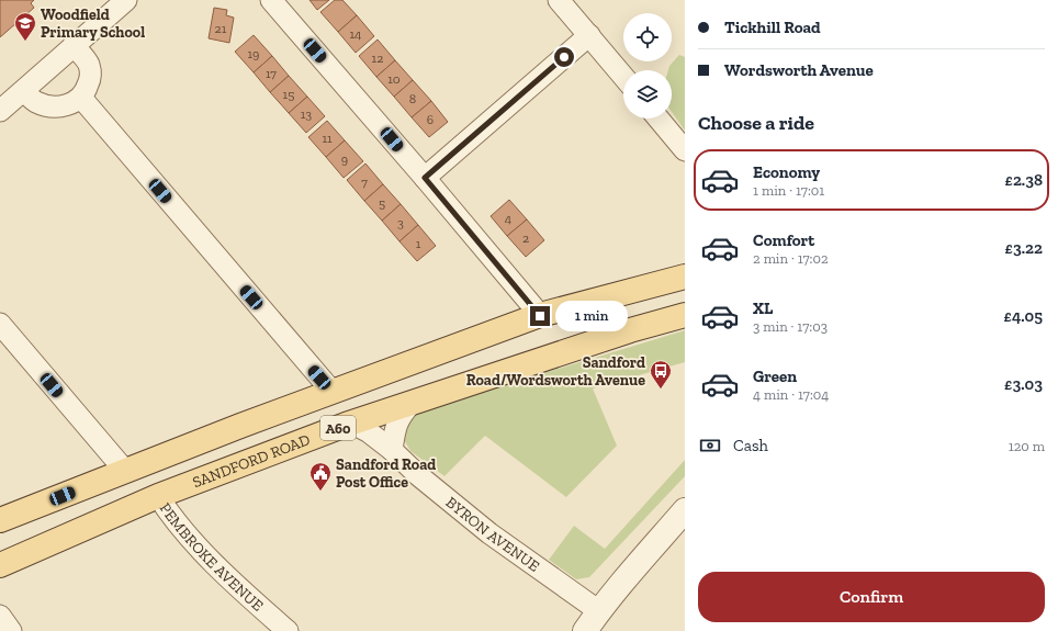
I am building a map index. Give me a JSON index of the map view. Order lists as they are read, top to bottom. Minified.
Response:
{"streets":{"main road":["A60","SANDFORD ROAD"],"street":["BYRON AVENUE","PEMBROKE AVENUE"]},"crossings":[["SANDFORD ROAD","BYRON AVENUE"],["SANDFORD ROAD","PEMBROKE AVENUE"]],"places":{"school or university":["Woodfield Primary School"],"bus stop":["Sandford Road/Wordsworth Avenue"],"public building":["Sandford Road Post Office"]},"house_numbers":["21","14","19","12","17","10","15","8","13","6","11","9","7","5","4","3","2","1"],"page":{"banner":["Tickhill Road","Wordsworth Avenue"],"heading":"Choose a ride","list":[{"name":"Economy","note":"1 min · 17:01","value":"£2.38"},{"name":"Comfort","note":"2 min · 17:02","value":"£3.22"},{"name":"XL","note":"3 min · 17:03","value":"£4.05"},{"name":"Green","note":"4 min · 17:04","value":"£3.03"}],"bubble":"1 min","pay":["Cash","120 m"],"buttons":"Confirm"}}
